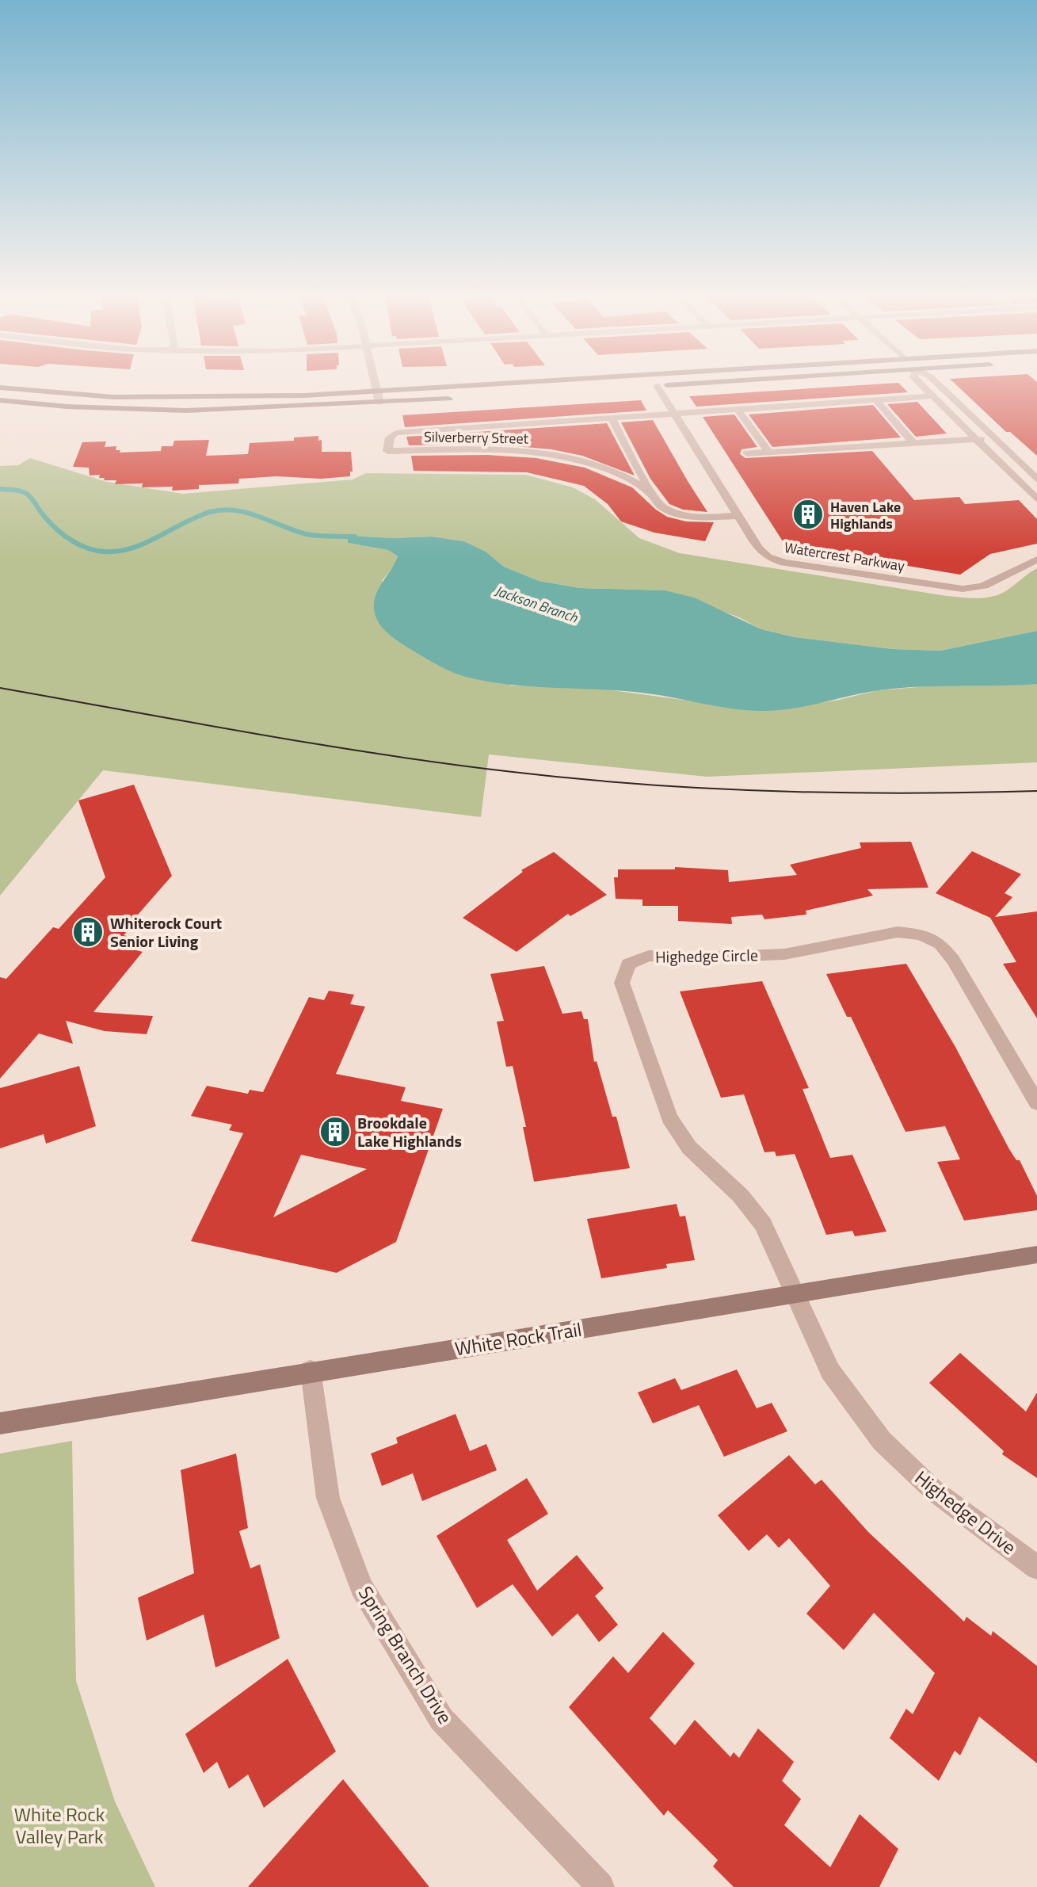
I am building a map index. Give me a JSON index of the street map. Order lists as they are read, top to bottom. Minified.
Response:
{"streets":{"main road":["White Rock Trail"],"street":["Silverberry Street","Watercrest Parkway","Highedge Circle","Highedge Drive","Spring Branch Drive"]},"crossings":[["Silverberry Street","Watercrest Parkway"],["Highedge Circle","White Rock Trail"],["Highedge Circle","Highedge Drive"],["White Rock Trail","Highedge Drive"],["White Rock Trail","Spring Branch Drive"]],"water":["Jackson Branch"],"parks":["White Rock Valley Park"],"places":{"building":["Haven Lake Highlands","Whiterock Court Senior Living","Brookdale Lake Highlands"]}}
